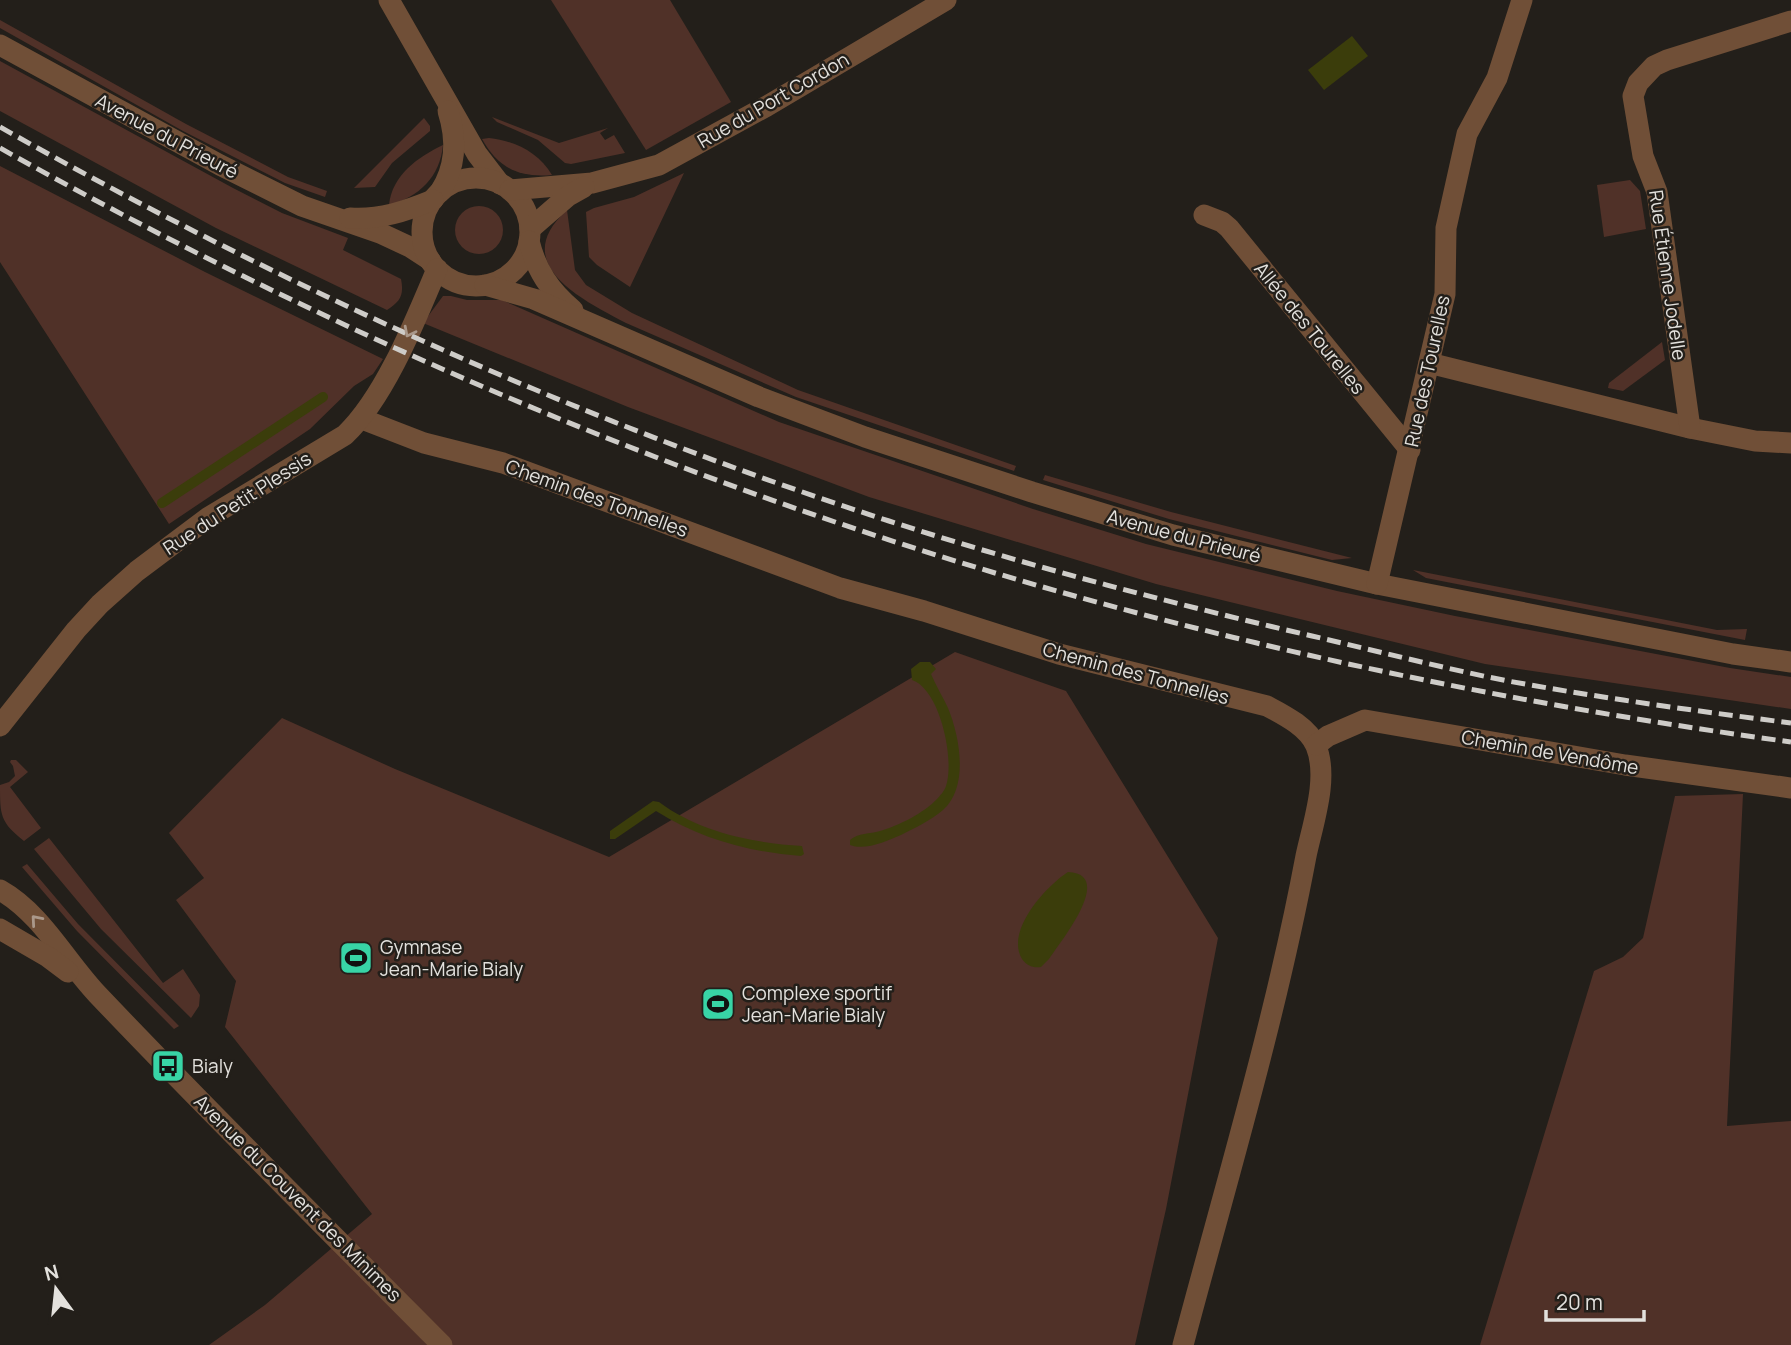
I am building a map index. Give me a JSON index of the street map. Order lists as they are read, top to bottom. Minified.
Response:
{"streets":{"street":["Rue du Port Cordon","Avenue du Prieuré","Rue Étienne Jodelle","Allée des Tourelles","Rue des Tourelles","Chemin des Tonnelles","Rue du Petit Plessis","Chemin de Vendôme","Avenue du Couvent des Minimes"]},"crossings":[["Rue du Port Cordon","Avenue du Prieuré"],["Rue du Port Cordon","Rue du Petit Plessis"],["Avenue du Prieuré","Rue des Tourelles"],["Avenue du Prieuré","Rue du Petit Plessis"],["Allée des Tourelles","Rue des Tourelles"],["Chemin des Tonnelles","Rue du Petit Plessis"],["Chemin des Tonnelles","Chemin de Vendôme"]],"places":{"sports":["Gymnase Jean-Marie Bialy","Complexe sportif Jean-Marie Bialy"],"bus stop":["Bialy"]},"scale_bar":"20 m","north":"top"}
